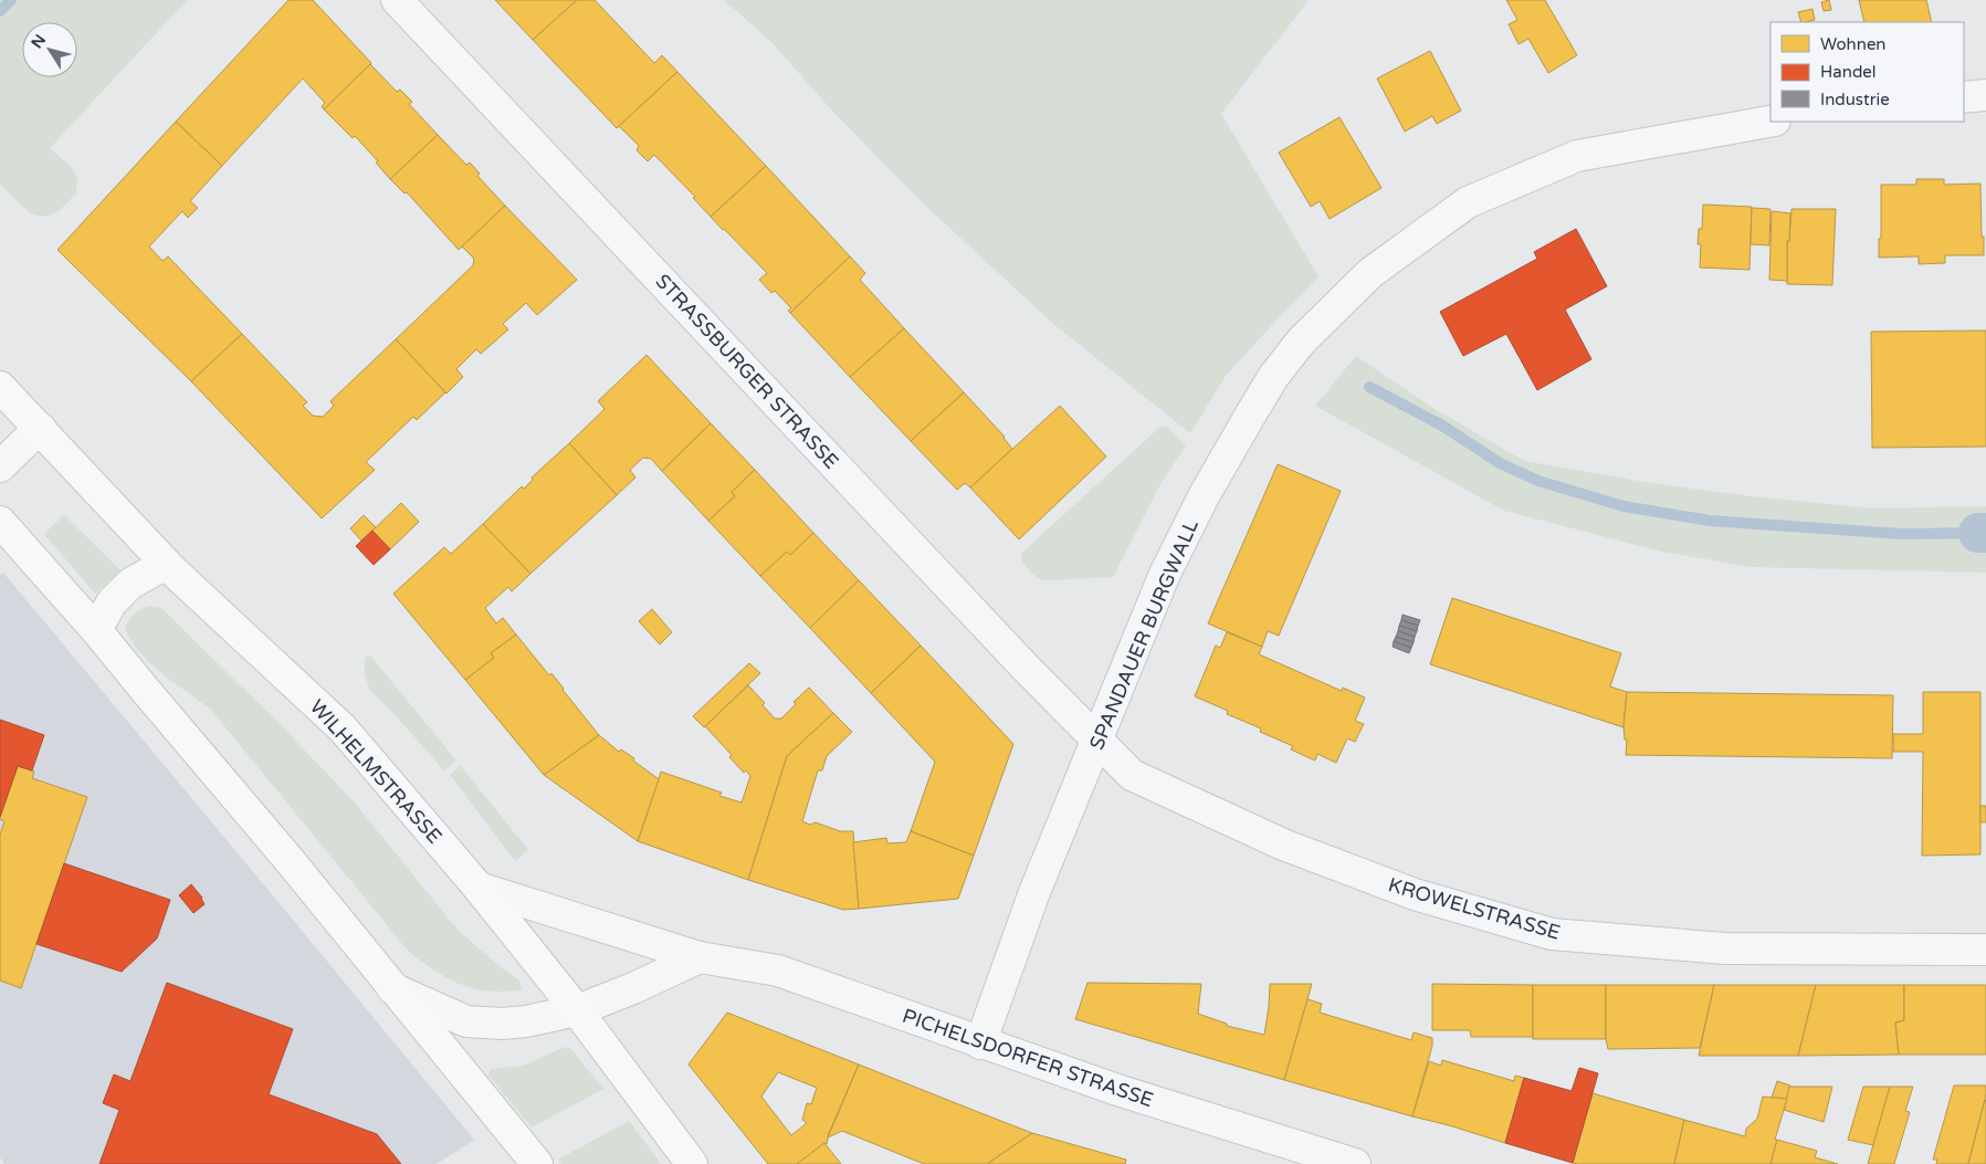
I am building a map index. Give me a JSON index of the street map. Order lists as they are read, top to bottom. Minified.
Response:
{"streets":{"main road":["WILHELMSTRASSE"],"street":["STRASSBURGER STRASSE","SPANDAUER BURGWALL","KROWELSTRASSE","PICHELSDORFER STRASSE"]},"crossings":[["STRASSBURGER STRASSE","SPANDAUER BURGWALL"],["STRASSBURGER STRASSE","KROWELSTRASSE"],["SPANDAUER BURGWALL","KROWELSTRASSE"],["SPANDAUER BURGWALL","PICHELSDORFER STRASSE"],["WILHELMSTRASSE","PICHELSDORFER STRASSE"]],"legend":["Wohnen","Handel","Industrie"],"north":"top left"}
